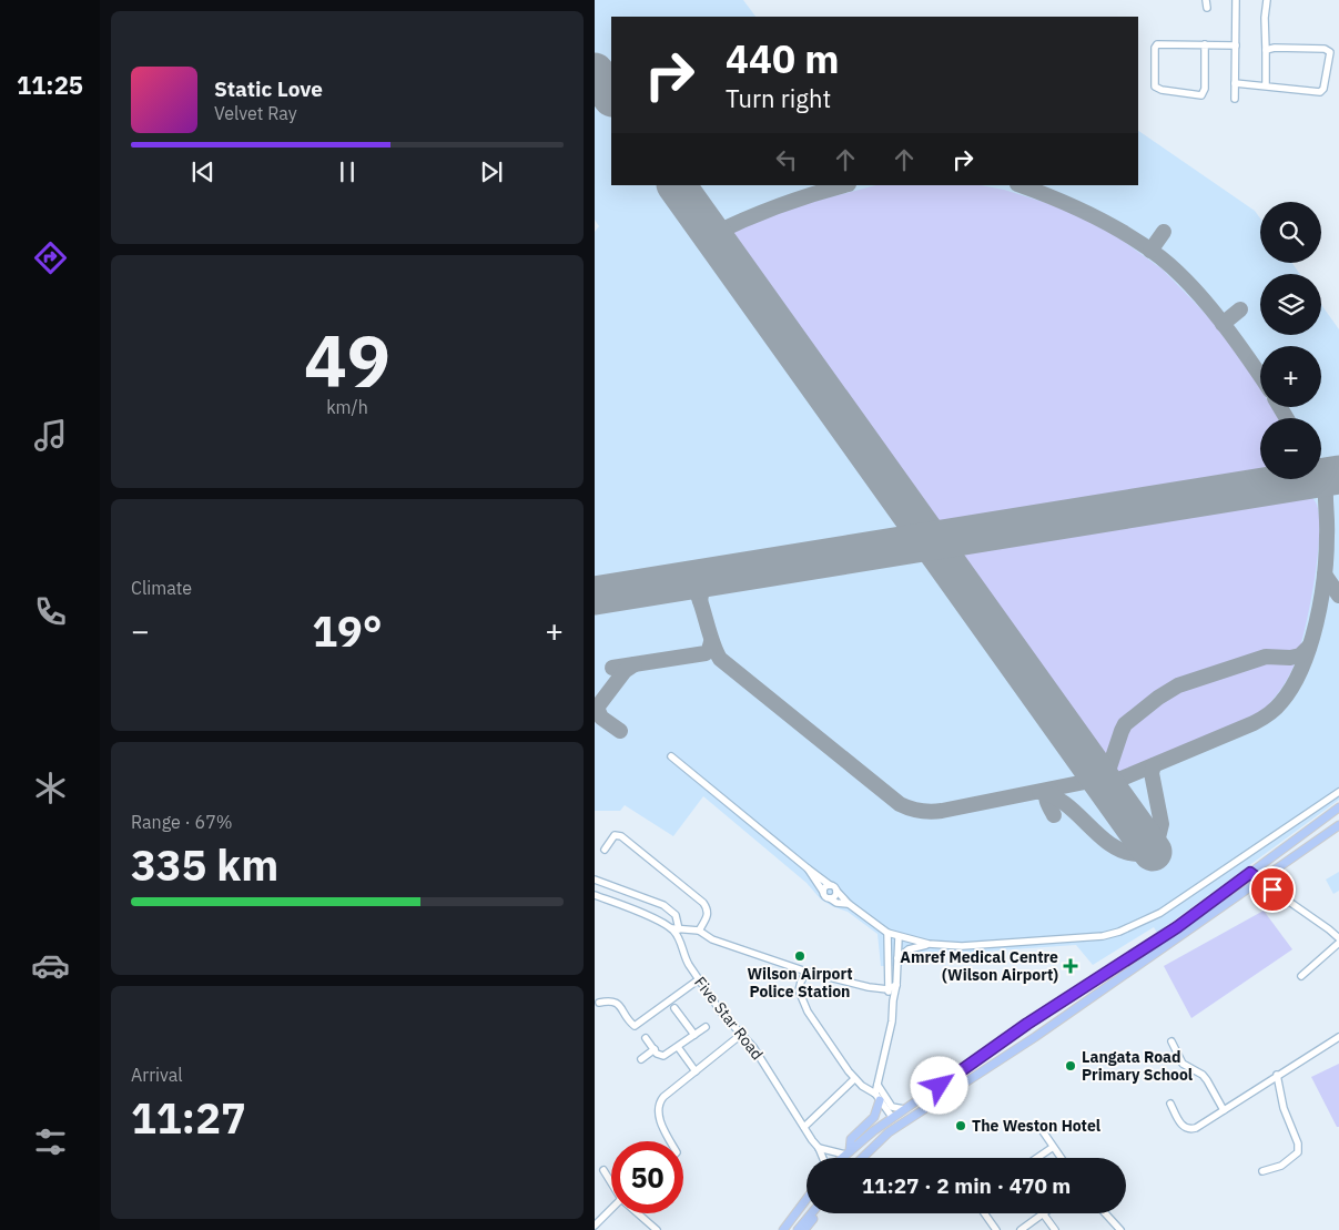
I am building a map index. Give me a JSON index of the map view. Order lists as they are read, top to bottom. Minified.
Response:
{"streets":{"street":["Five Star Road"]},"places":{"other":["Wilson Airport Police Station","Langata Road Primary School","The Weston Hotel"],"health":["Amref Medical Centre (Wilson Airport)"]},"page":{"tabs":"11:25","turn":["440 m","Turn right"],"song":["Static Love","Velvet Ray"],"map_buttons":["+","−"],"tile":[["49","km/h"],"Climate",["Range · 67%","335 km"],["Arrival","11:27"]],"heat":["−","19°","+"],"limit":"50","trip":"11:27 · 2 min · 470 m"}}
